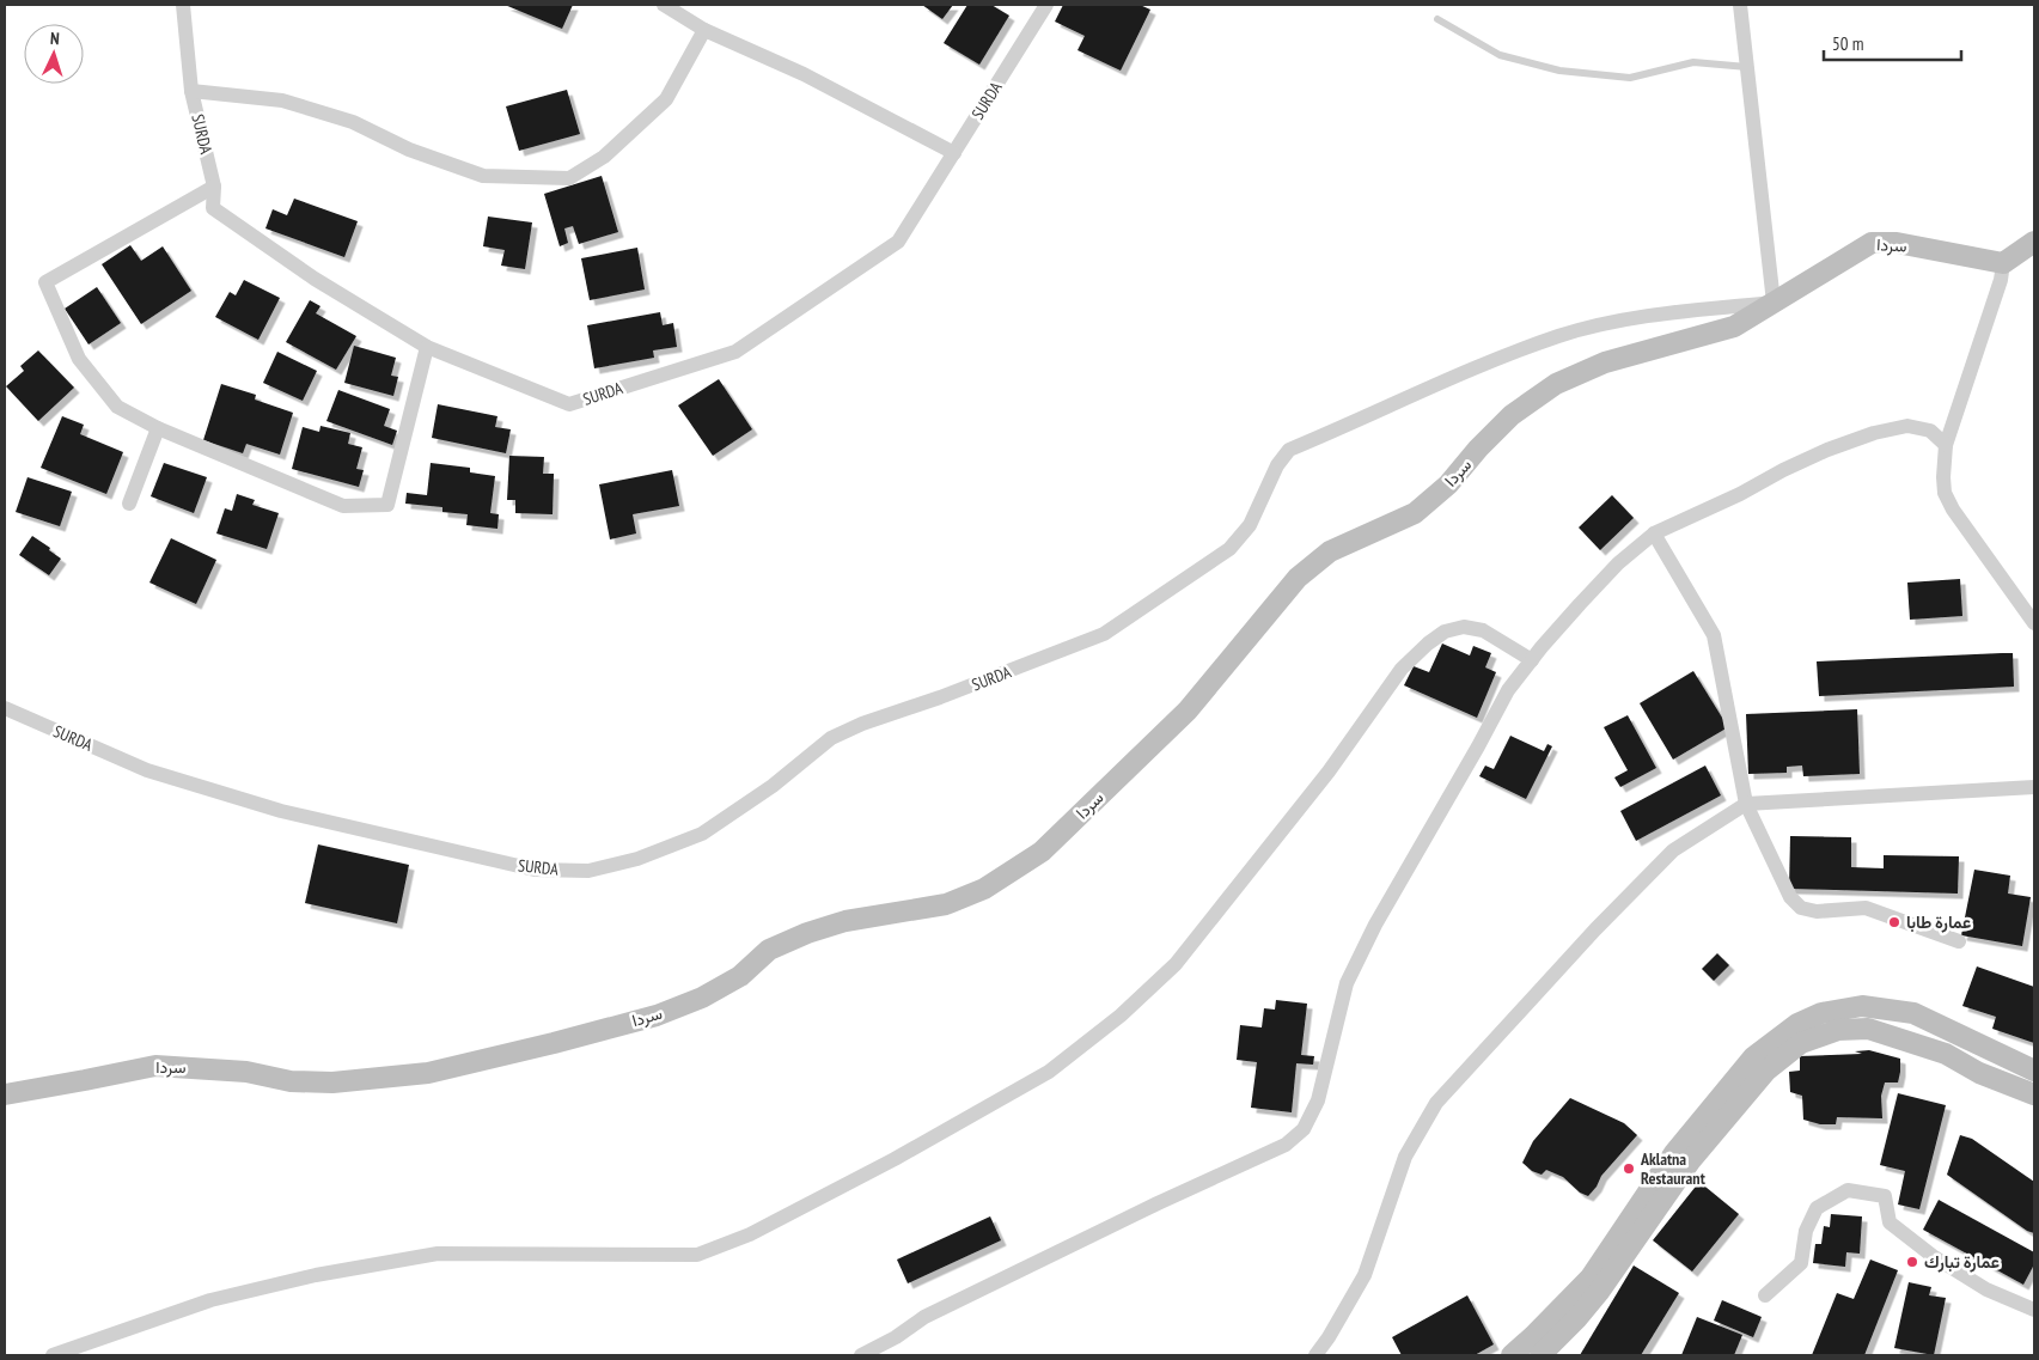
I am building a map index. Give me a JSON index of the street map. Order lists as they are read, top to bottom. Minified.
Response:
{"streets":{"street":["SURDA","سردا"]},"crossings":[["SURDA","سردا"]],"places":["عمارة طابا","Aklatna Restaurant","عمارة تبارك"],"scale_bar":"50 m","north":"top"}
